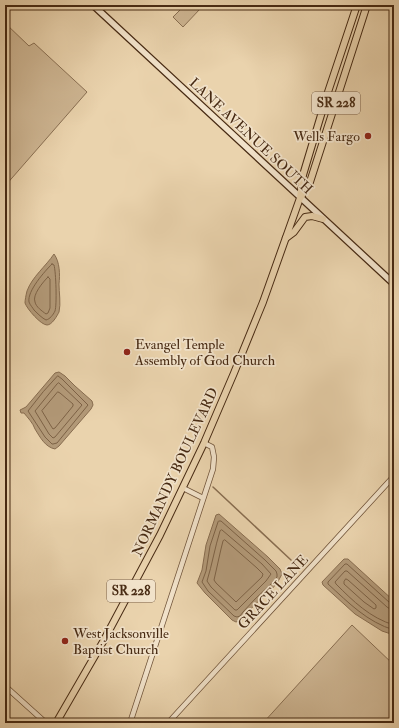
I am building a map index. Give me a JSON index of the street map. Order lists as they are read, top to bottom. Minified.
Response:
{"streets":{"main road":["SR 228","LANE AVENUE SOUTH","NORMANDY BOULEVARD"],"street":["GRACE LANE"]},"crossings":[["LANE AVENUE SOUTH","NORMANDY BOULEVARD"]],"places":["Wells Fargo","Evangel Temple Assembly of God Church","West Jacksonville Baptist Church"]}
